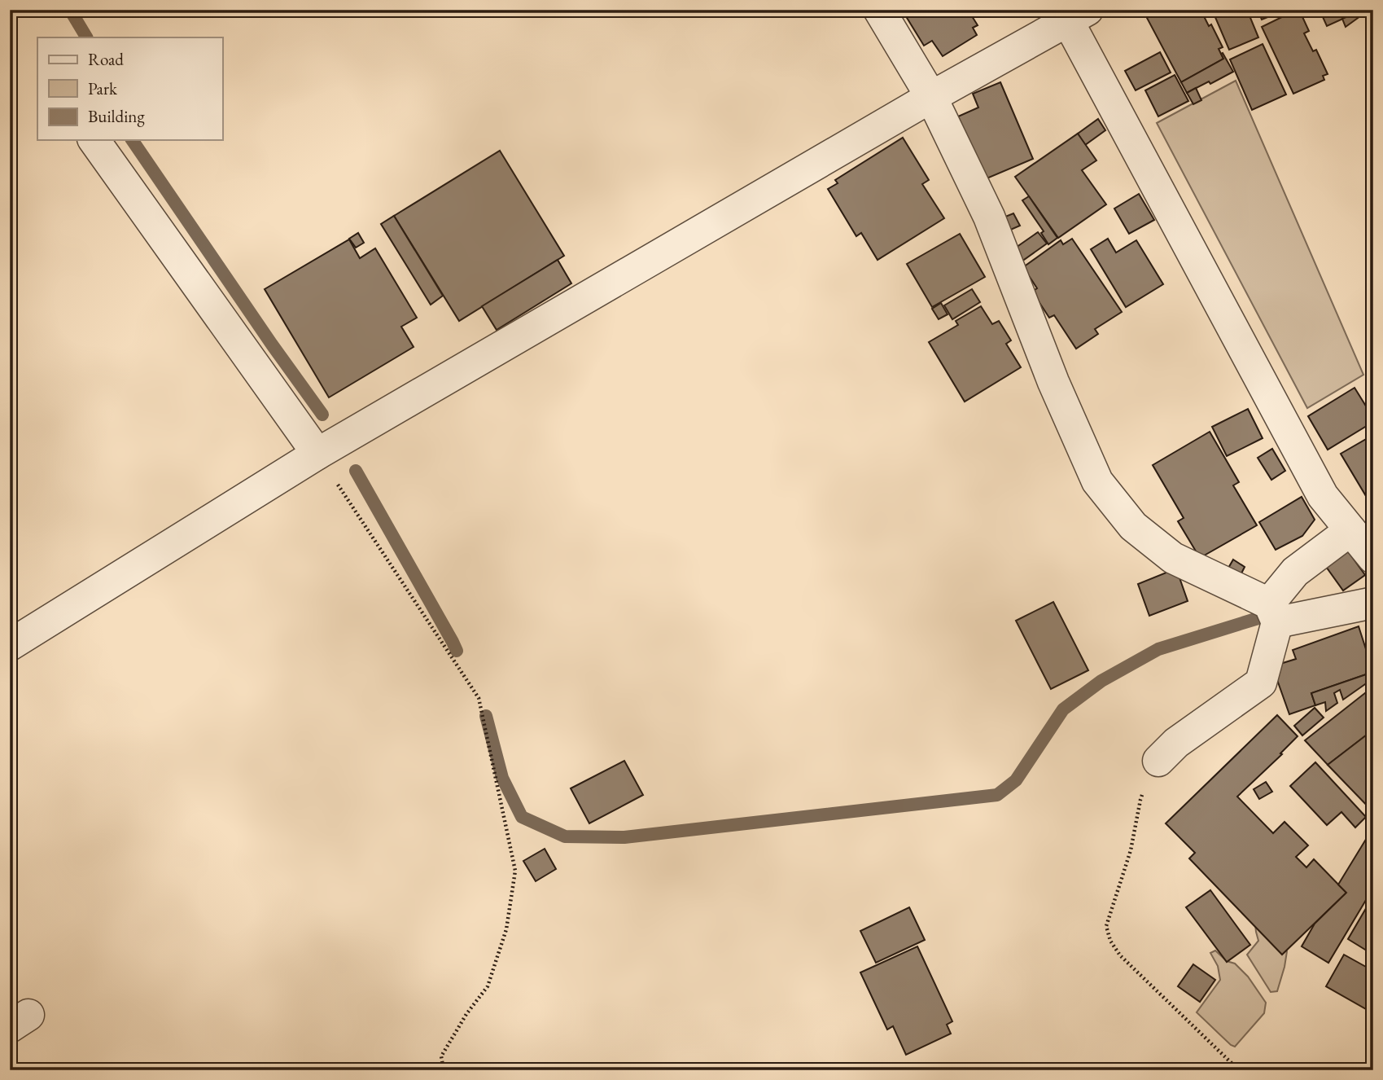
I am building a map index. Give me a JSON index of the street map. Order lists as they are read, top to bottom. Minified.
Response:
{"legend":["Road","Park","Building"]}
